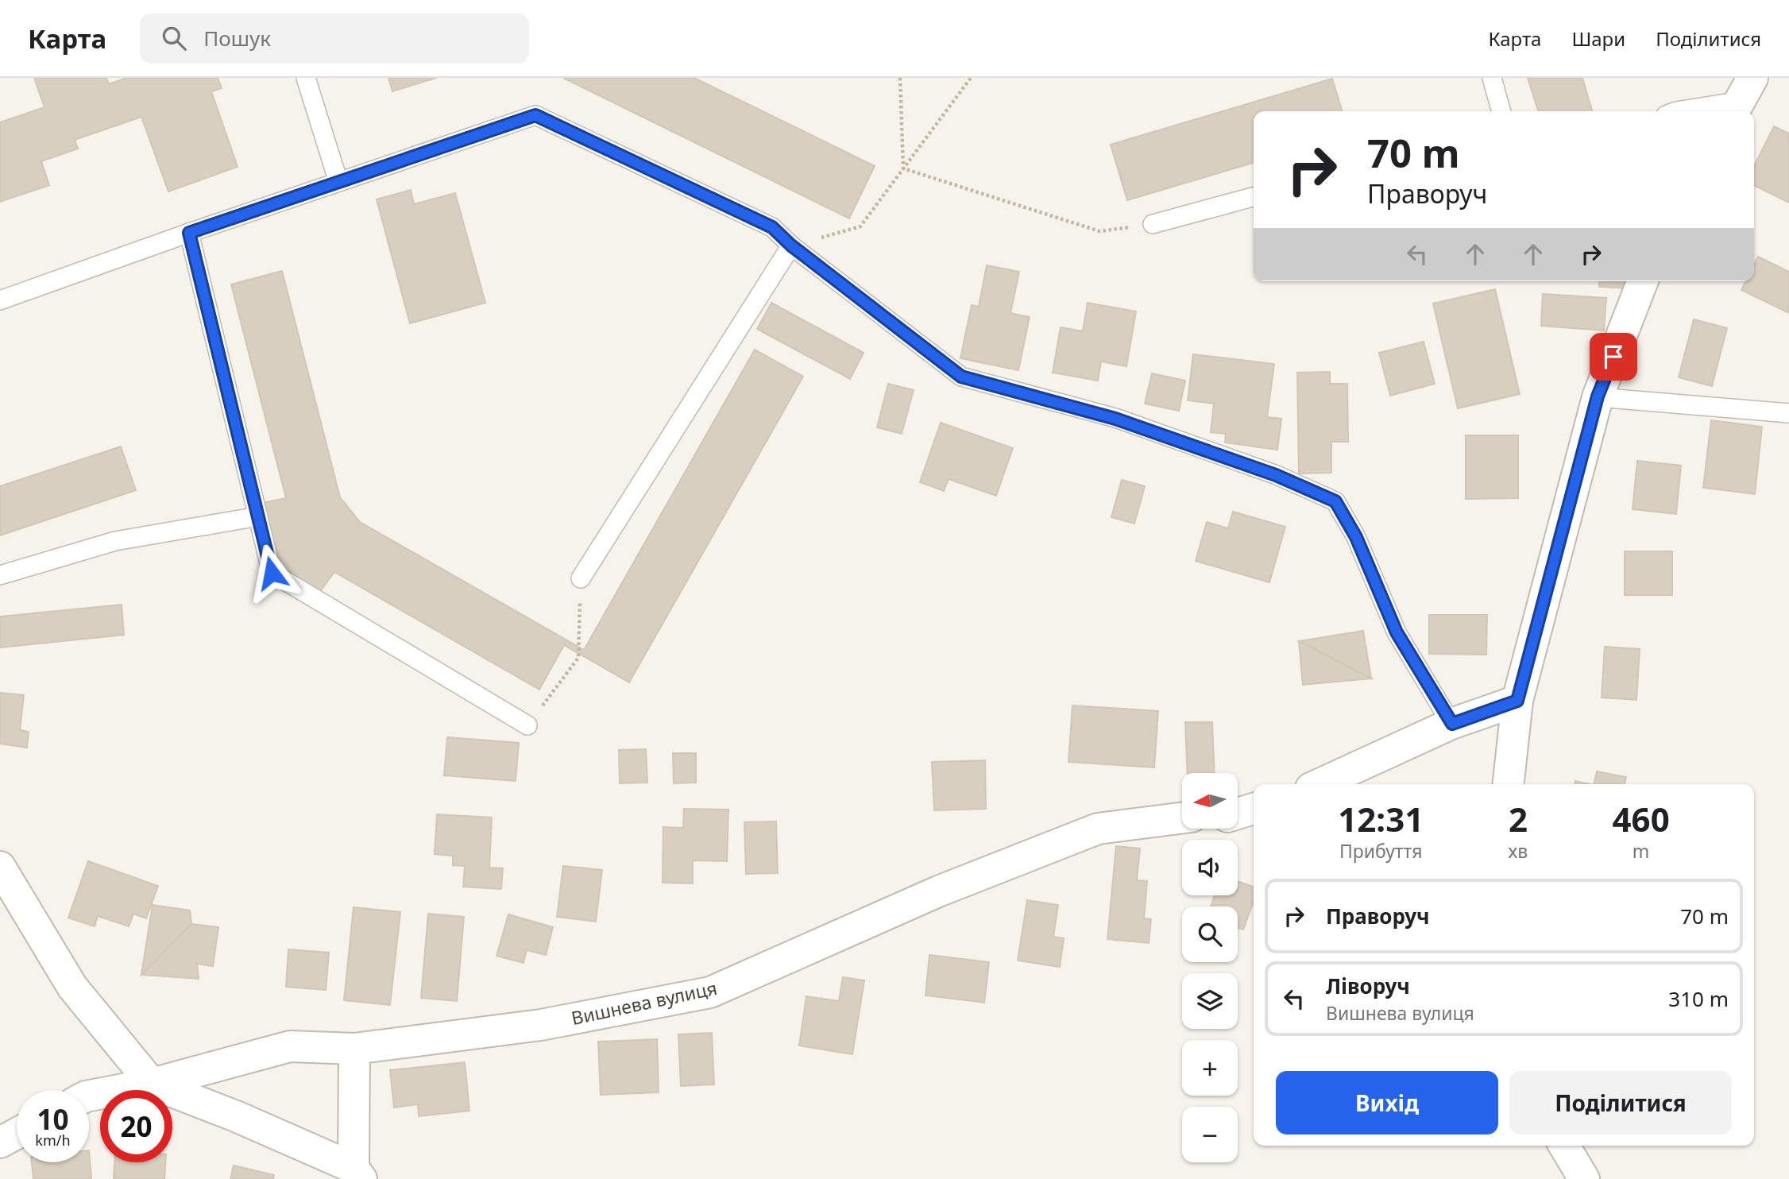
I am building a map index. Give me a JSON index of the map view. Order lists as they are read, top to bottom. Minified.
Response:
{"streets":{"street":["Вишнева вулиця"]},"north":"left","page":{"header":"Карта","search":"Пошук","nav":["Карта","Шари","Поділитися"],"turn":["70 m","Праворуч"],"map_buttons":["+","−"],"eta":["12:31","Прибуття","2","хв","460","m"],"list":[{"name":"Праворуч","value":"70 m"},{"name":"Ліворуч","note":"Вишнева вулиця","value":"310 m"}],"buttons":["Вихід","Поділитися"],"speed":"10 km/h","limit":"20"}}
